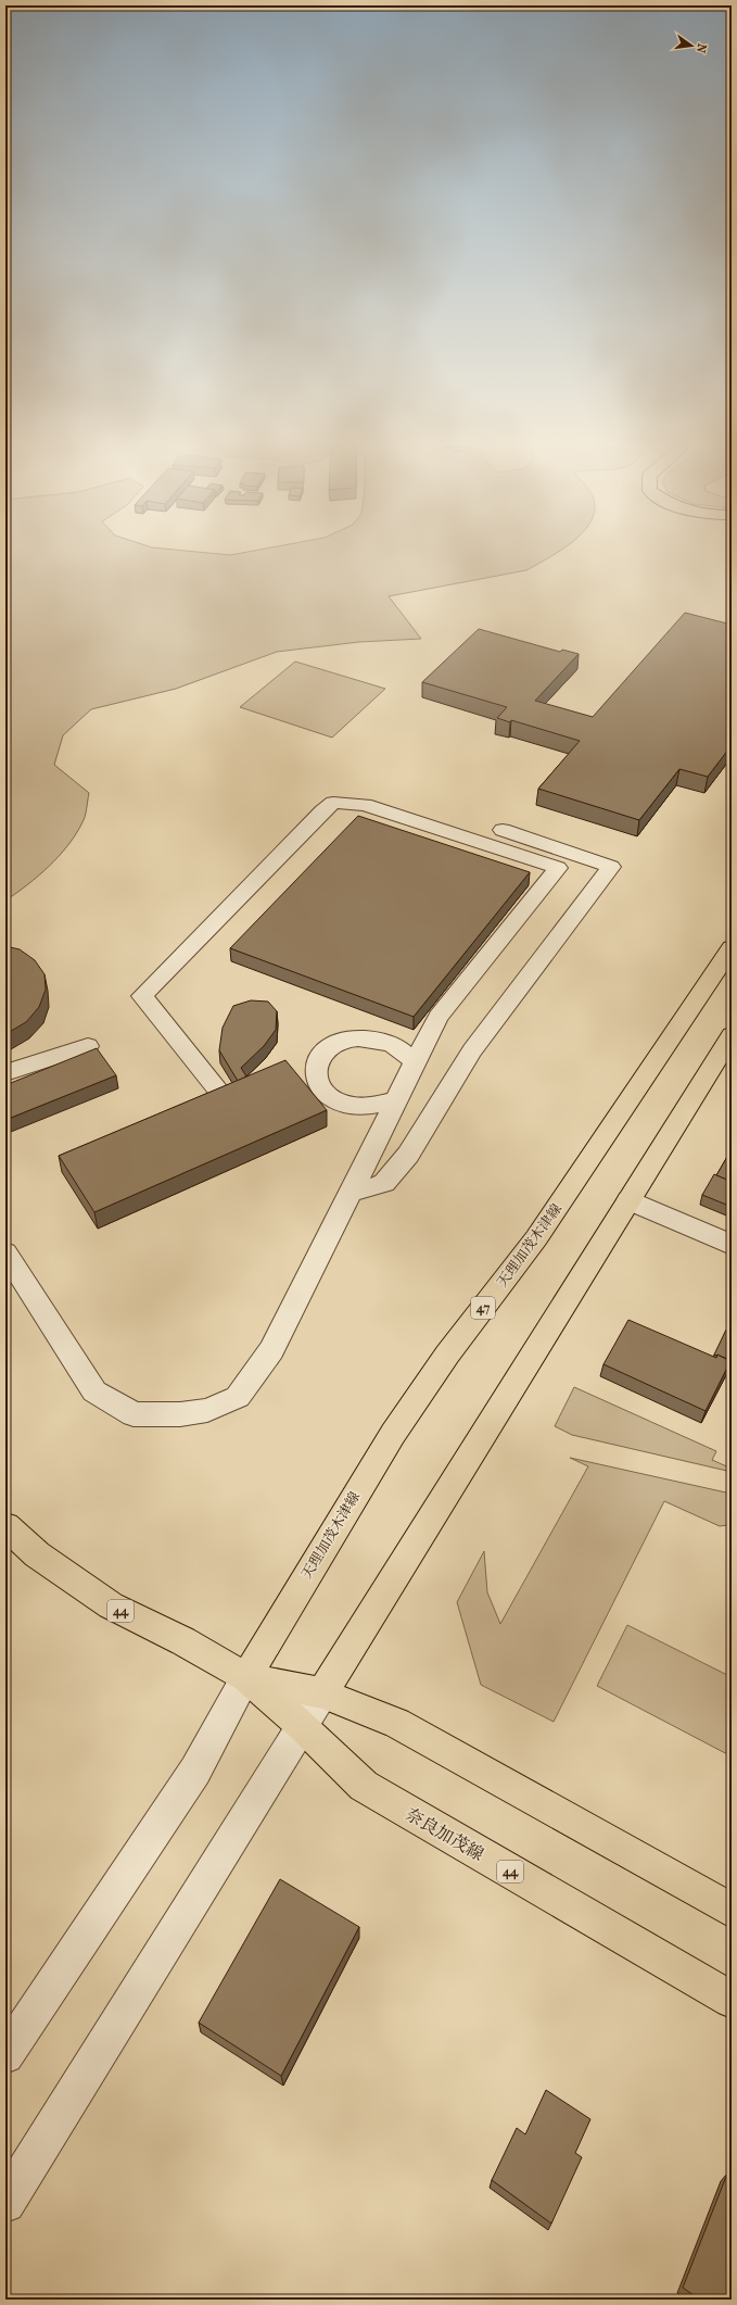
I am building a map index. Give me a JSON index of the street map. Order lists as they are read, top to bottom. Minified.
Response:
{"streets":{"main road":["天理加茂木津線","47","44","奈良加茂線"]},"crossings":[["天理加茂木津線","奈良加茂線"]],"north":"right"}
